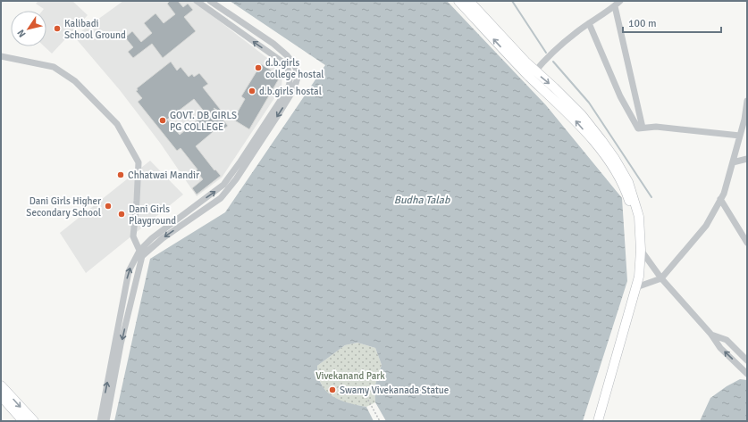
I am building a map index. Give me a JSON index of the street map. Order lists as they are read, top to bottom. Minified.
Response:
{"water":["Budha Talab"],"parks":["Vivekanand Park"],"places":["Kalibadi School Ground","d.b.girls college hostal","d.b.girls hostal","GOVT. DB GIRLS PG COLLEGE","Chhatwai Mandir","Dani Girls Higher Secondary School","Dani Girls Playground","Swamy Vivekanada Statue"],"scale_bar":"100 m","north":"bottom left"}
